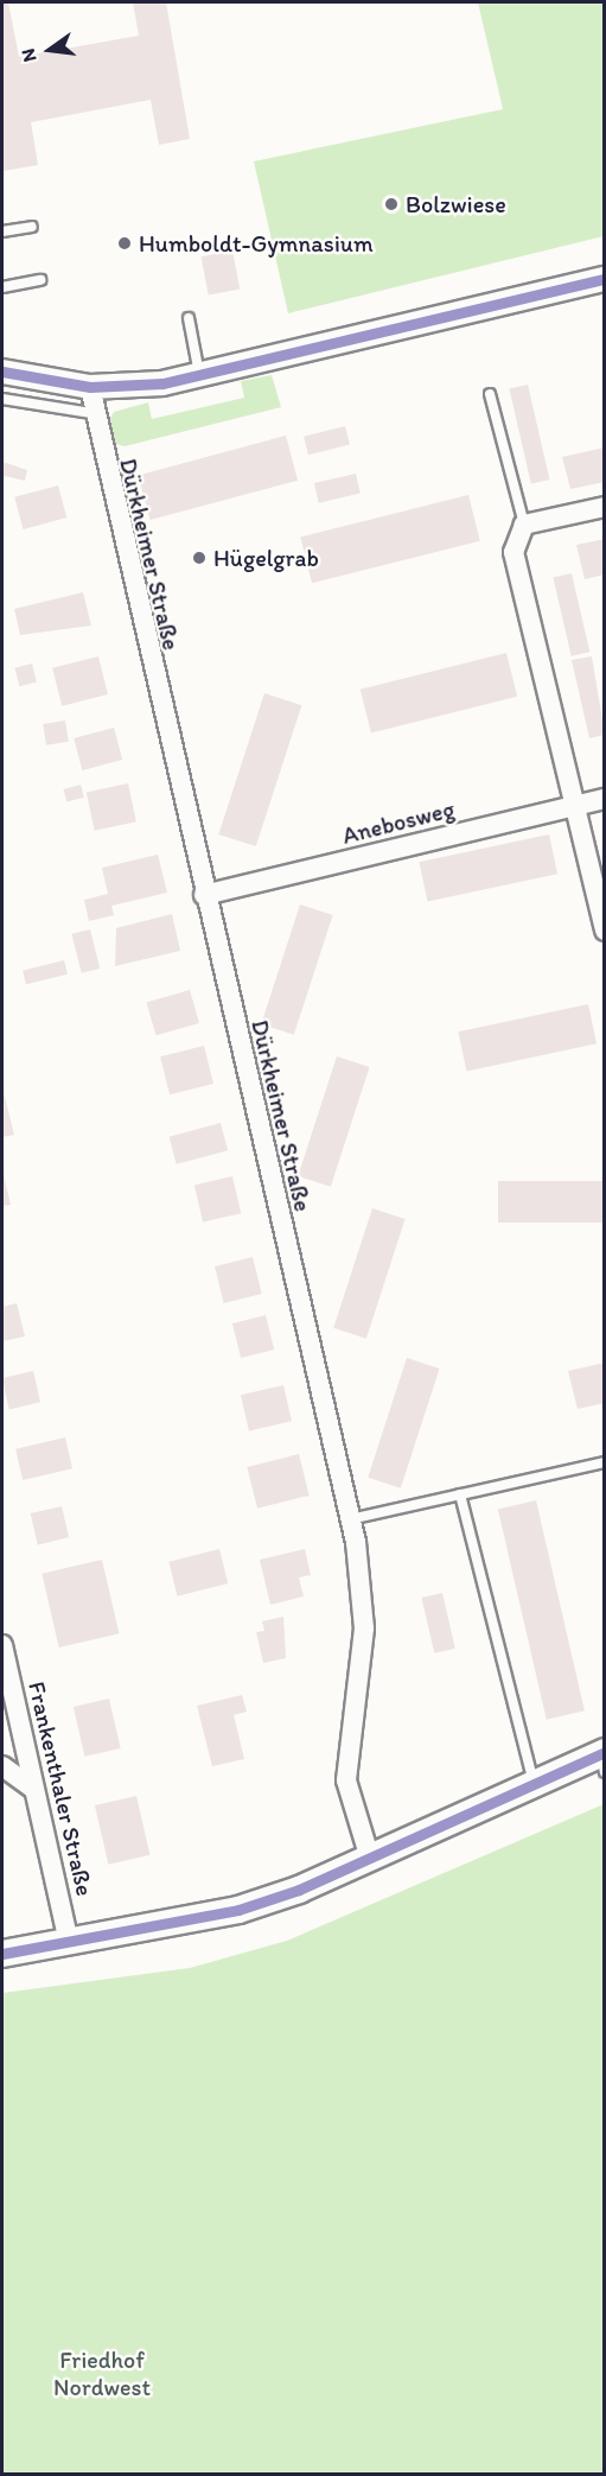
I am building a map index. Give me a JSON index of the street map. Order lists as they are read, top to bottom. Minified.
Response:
{"streets":{"street":["Dürkheimer Straße","Anebosweg","Frankenthaler Straße"]},"crossings":[["Dürkheimer Straße","Anebosweg"]],"parks":["Friedhof Nordwest"],"places":["Bolzwiese","Humboldt-Gymnasium","Hügelgrab"],"north":"left"}
